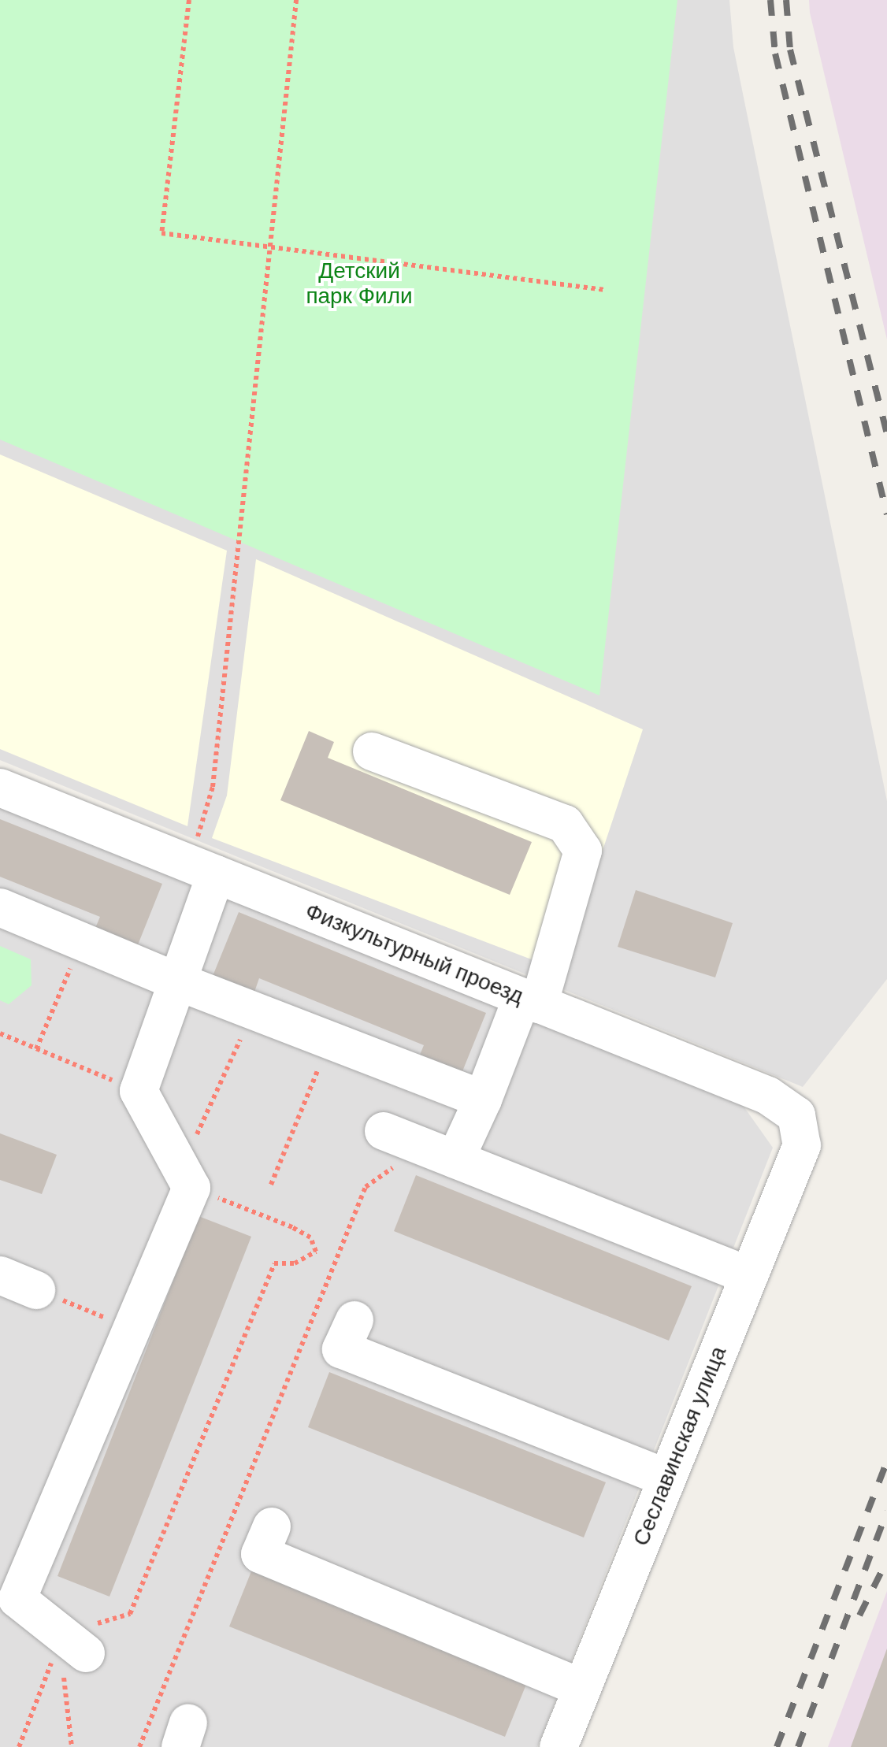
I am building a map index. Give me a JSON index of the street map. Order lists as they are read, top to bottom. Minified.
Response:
{"streets":{"street":["Физкультурный проезд","Сеславинская улица"]},"crossings":[["Физкультурный проезд","Сеславинская улица"]],"parks":["Детский парк Фили"]}
